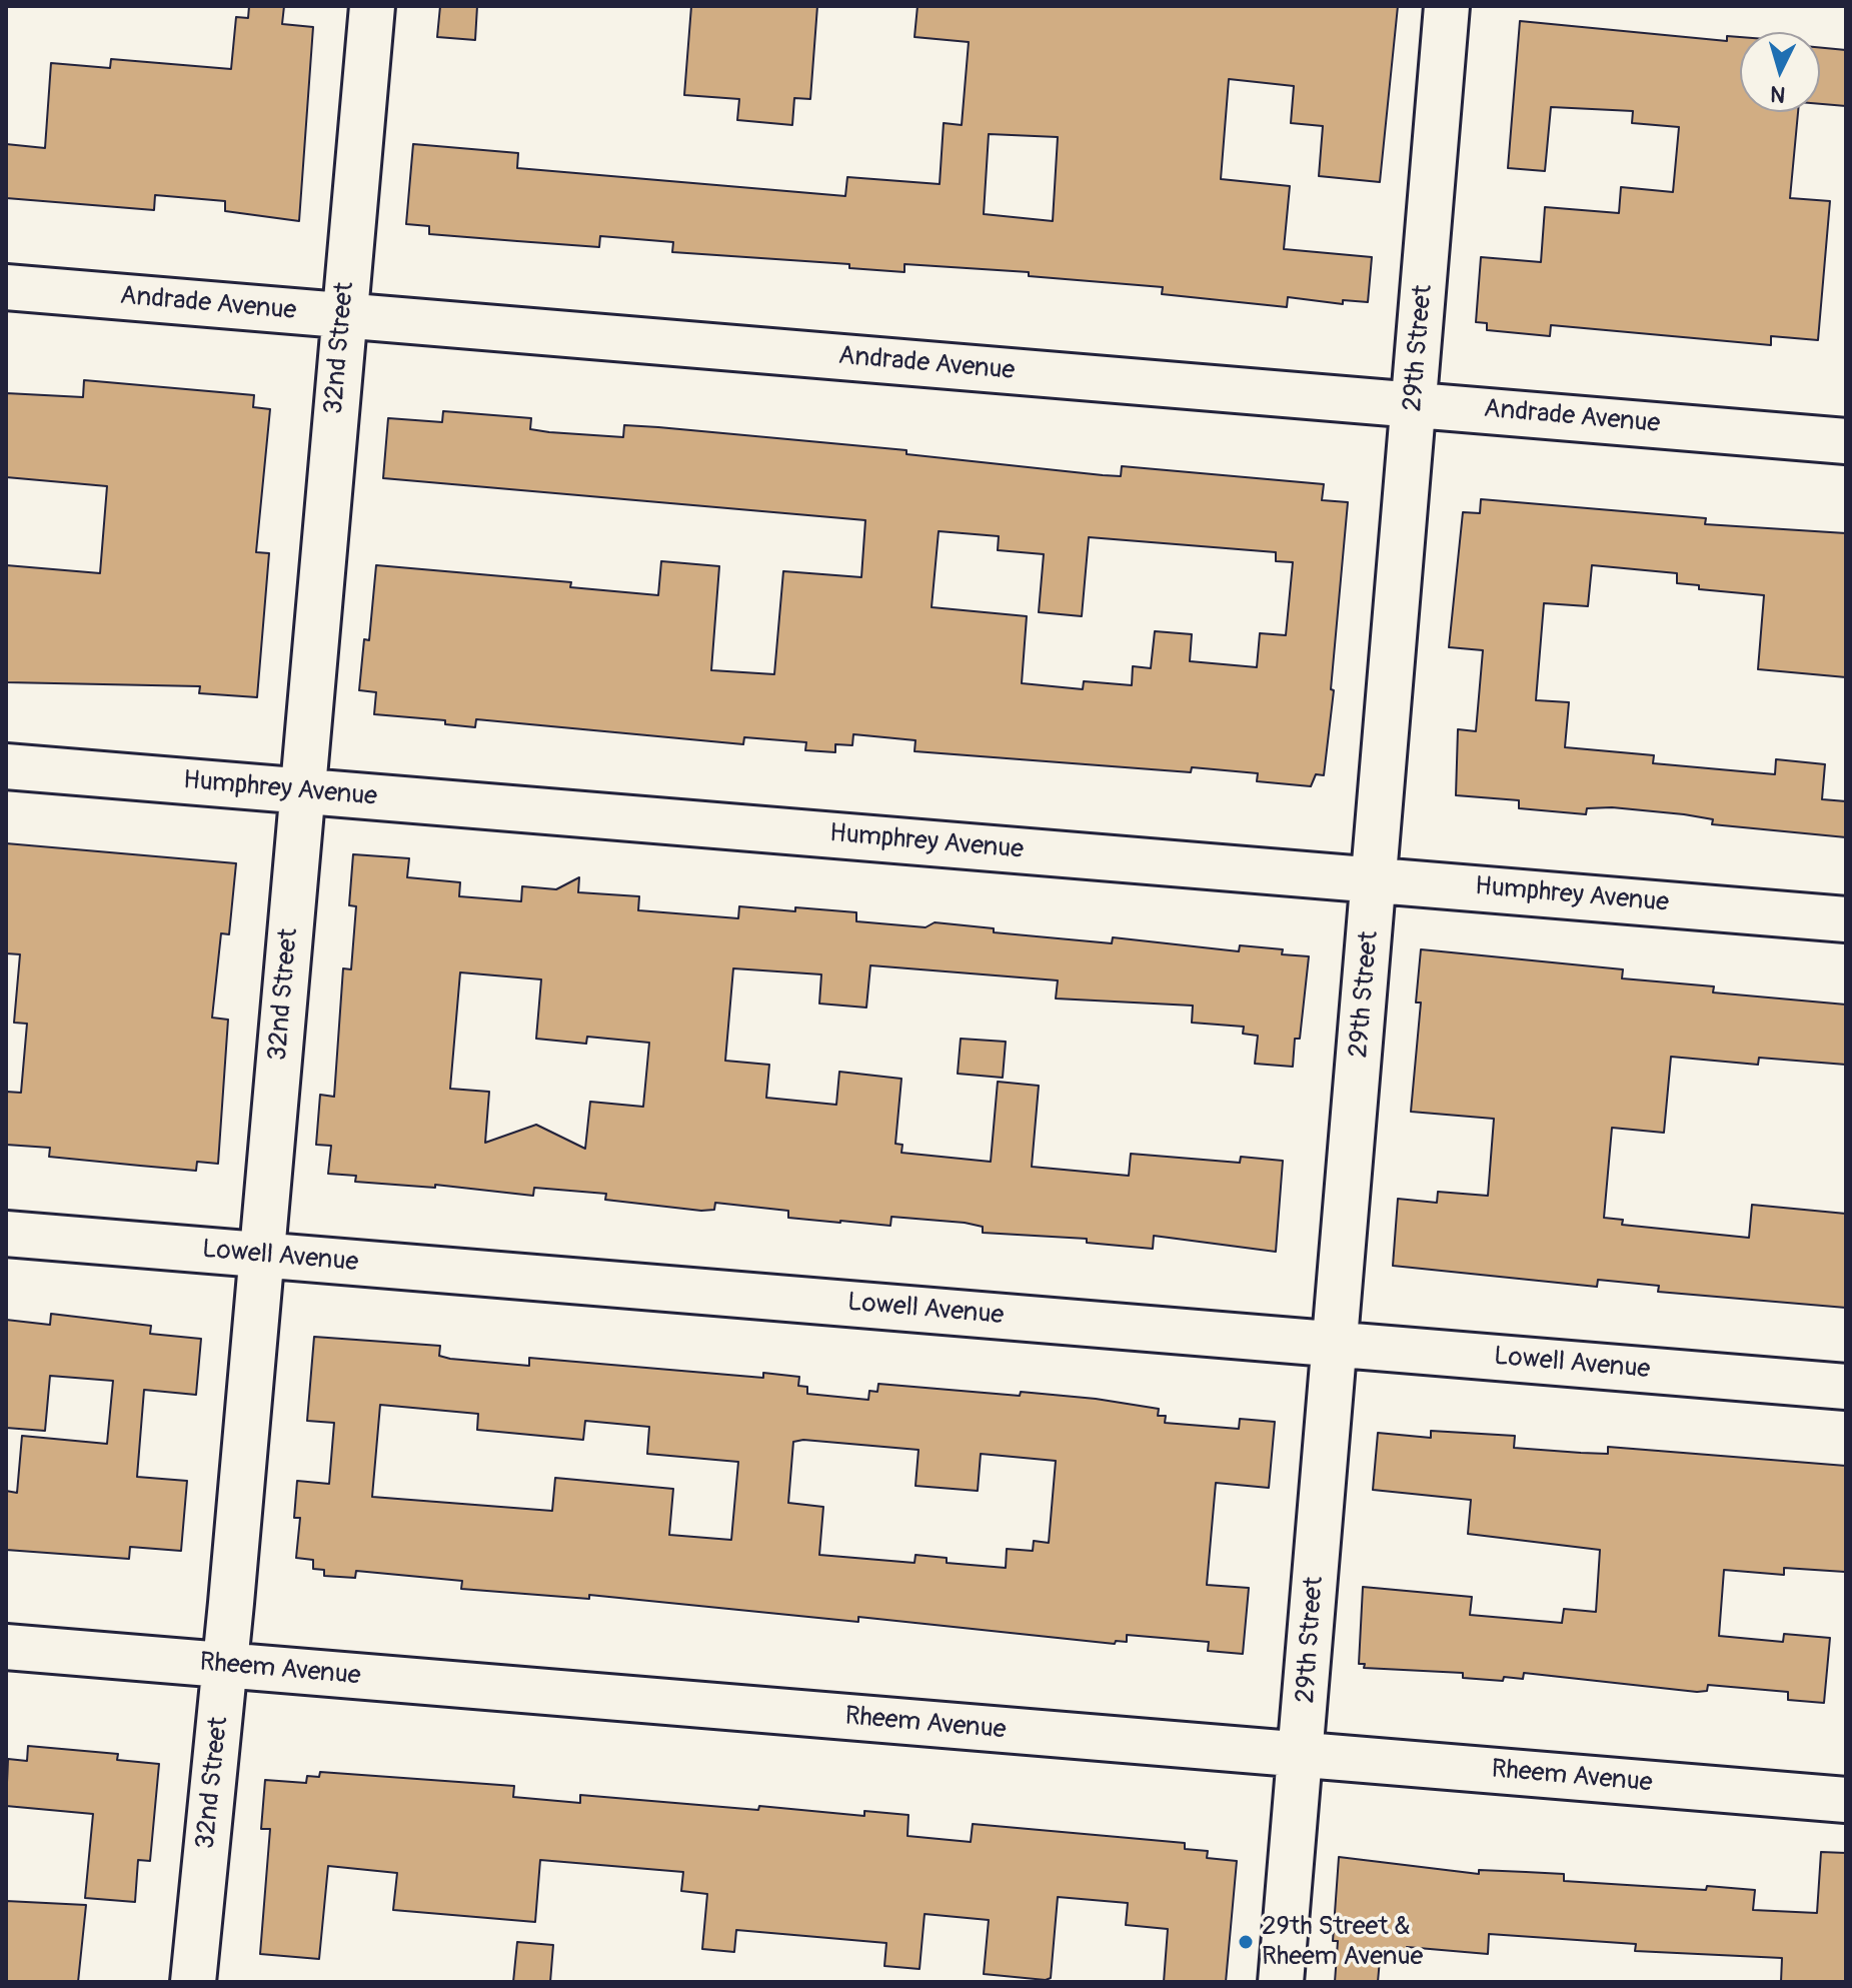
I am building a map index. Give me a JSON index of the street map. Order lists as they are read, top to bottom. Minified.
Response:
{"streets":{"street":["Andrade Avenue","32nd Street","29th Street","Humphrey Avenue","Lowell Avenue","Rheem Avenue"]},"crossings":[["Andrade Avenue","32nd Street"],["Andrade Avenue","29th Street"],["32nd Street","Humphrey Avenue"],["32nd Street","Lowell Avenue"],["32nd Street","Rheem Avenue"],["29th Street","Humphrey Avenue"],["29th Street","Lowell Avenue"],["29th Street","Rheem Avenue"]],"places":["29th Street & Rheem Avenue"],"north":"bottom"}
